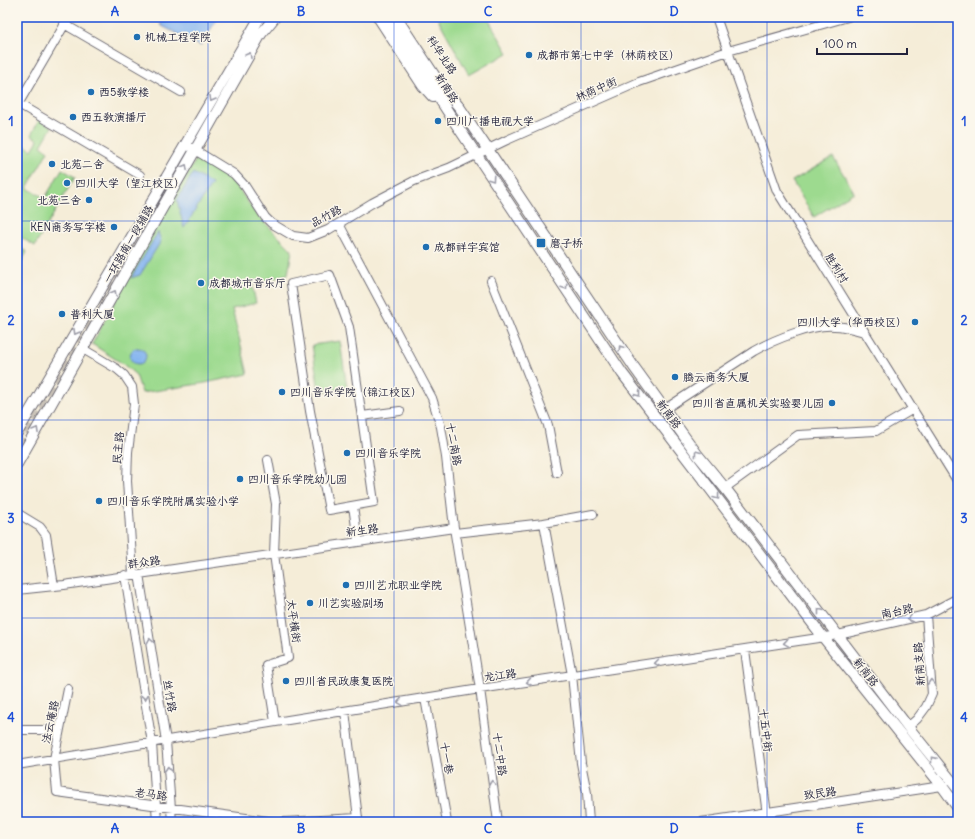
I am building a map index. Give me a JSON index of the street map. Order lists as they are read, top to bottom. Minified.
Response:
{"streets":{"main road":["科华北路","新南路","一环路南一段辅路"],"street":["林荫中街","品竹路","胜利村","十二南路","民主路","新生路","群众路","南台路","太平横街","新南支路","龙江路","丝竹路","法云庵路","十五中街","十二中路","十一巷","致民路","老马路"]},"crossings":[["科华北路","新南路"],["新南路","林荫中街"],["新南路","品竹路"],["新南路","南台路"],["新南路","新南支路"],["新南路","龙江路"],["新南路","致民路"],["林荫中街","品竹路"],["林荫中街","胜利村"],["品竹路","一环路南一段辅路"],["品竹路","十二南路"],["一环路南一段辅路","民主路"],["十二南路","新生路"],["十二南路","龙江路"],["十二南路","十二中路"],["民主路","群众路"],["民主路","丝竹路"],["新生路","群众路"],["新生路","太平横街"],["群众路","太平横街"],["群众路","丝竹路"],["南台路","新南支路"],["南台路","龙江路"],["太平横街","龙江路"],["龙江路","丝竹路"],["龙江路","十五中街"],["龙江路","十二中路"],["龙江路","十一巷"],["丝竹路","老马路"],["法云庵路","老马路"],["十五中街","致民路"]],"one_way":["南台路","新南支路","龙江路","十二中路"],"places":{"other":["机械工程学院","成都市第七中学（林荫校区）","西5教学楼","西五教演播厅","四川广播电视大学","北苑二舍","四川大学（望江校区）","北苑三舍","KEN商务写字楼","成都祥宇宾馆","成都城市音乐厅","普利大厦","四川大学（华西校区）","腾云商务大厦","四川音乐学院（锦江校区）","四川省直属机关实验婴儿园","四川音乐学院","四川音乐学院幼儿园","四川音乐学院附属实验小学","四川艺术职业学院","川艺实验剧场","四川省民政康复医院"],"transit":["磨子桥"]},"scale_bar":"100 m","grid":{"columns":["A","B","C","D","E"],"rows":["1","2","3","4"]}}
